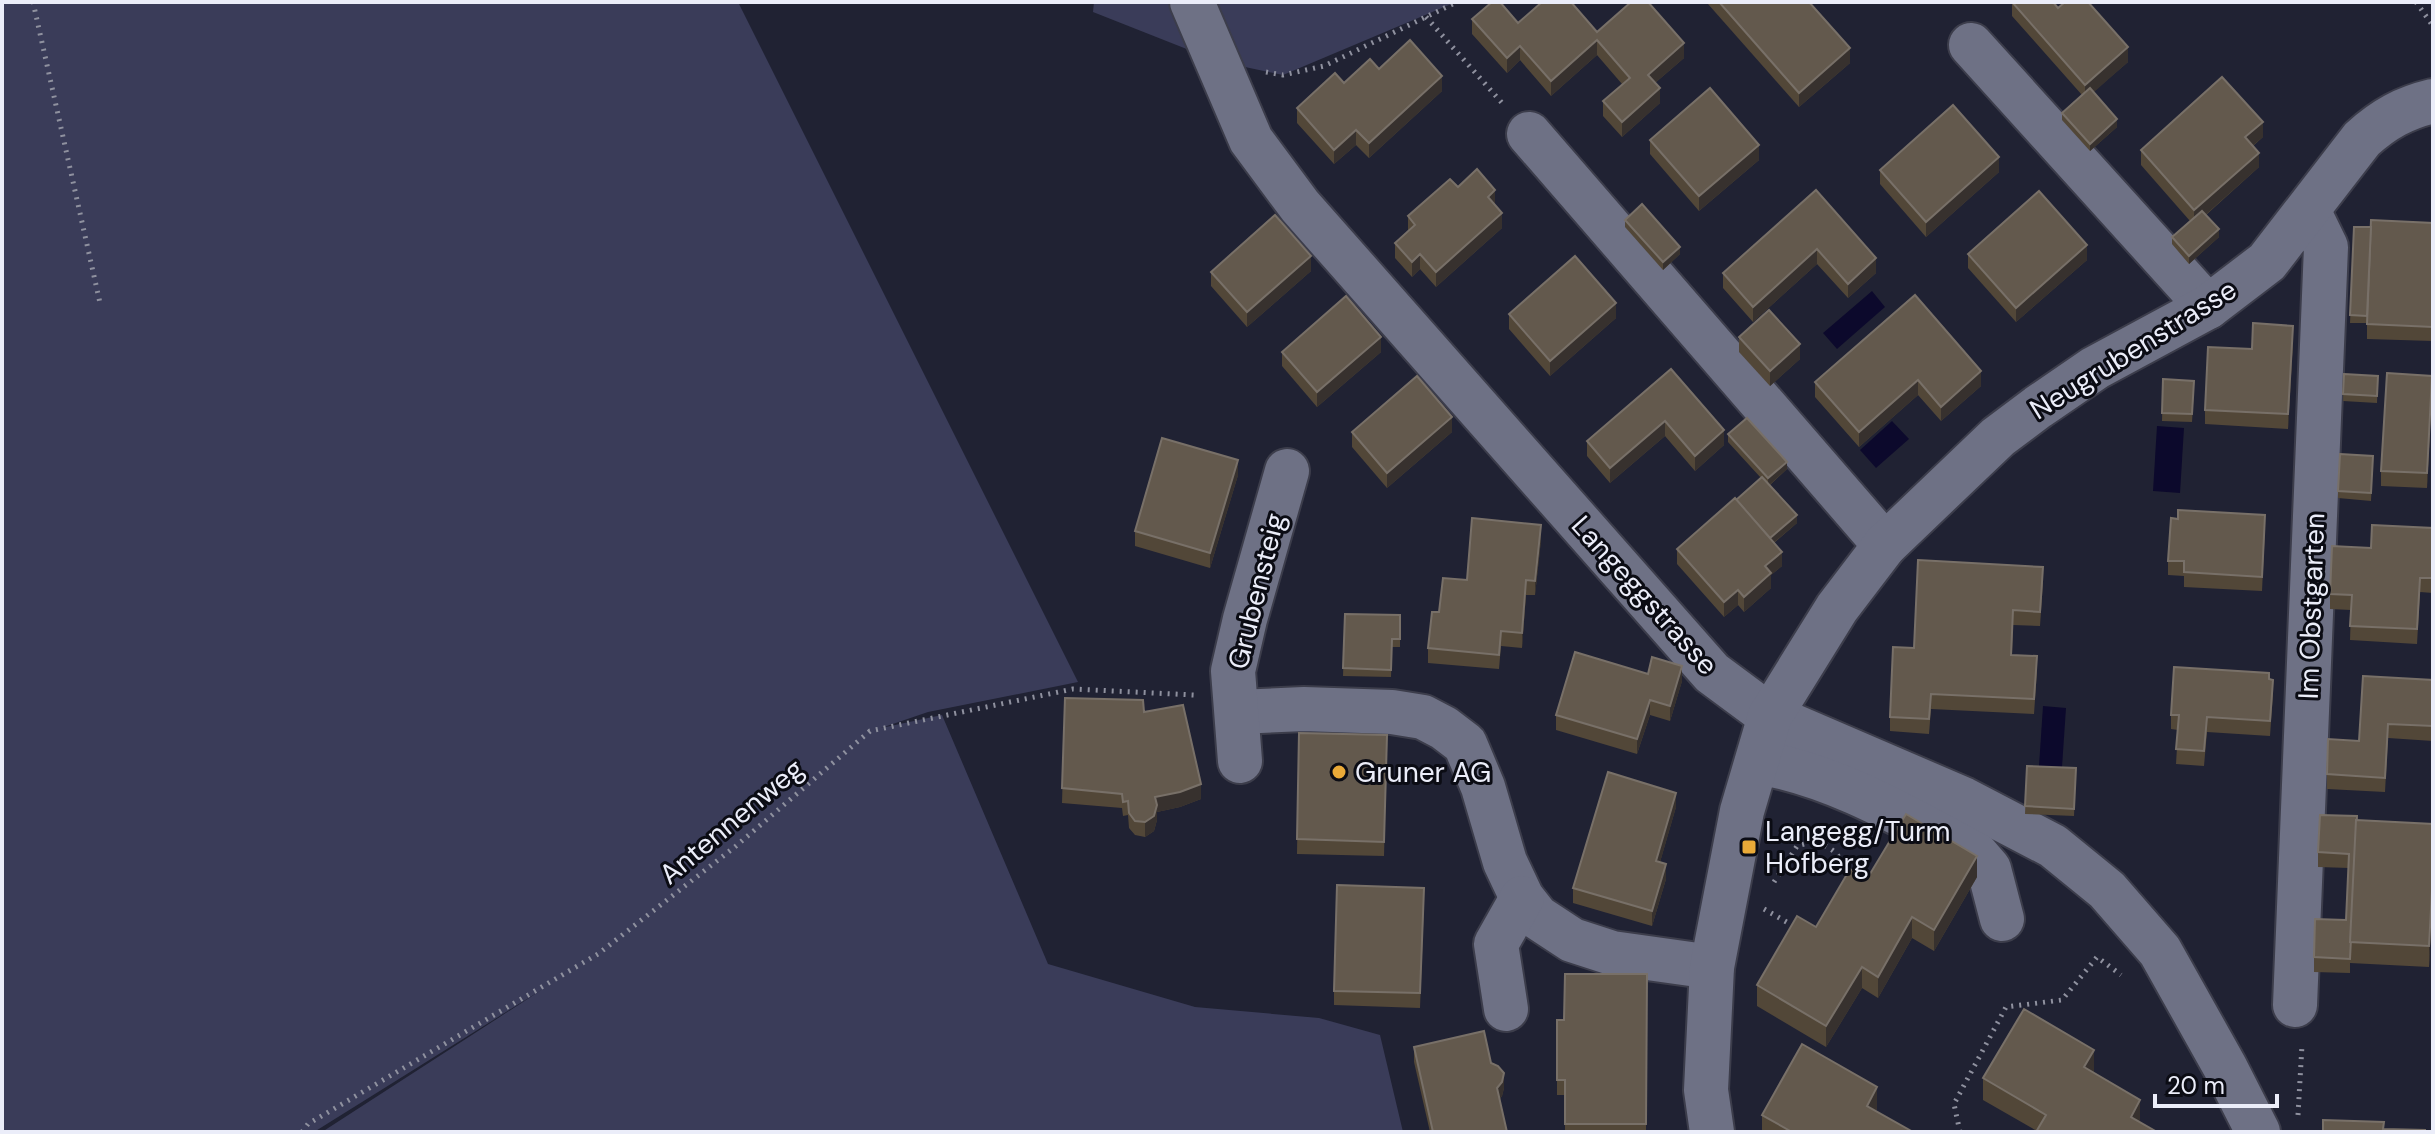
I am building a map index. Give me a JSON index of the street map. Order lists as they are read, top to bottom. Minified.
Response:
{"streets":{"street":["Neugrubenstrasse","Grubensteig","Langeggstrasse","Im Obstgarten"],"path":["Antennenweg"]},"crossings":[["Neugrubenstrasse","Grubensteig"],["Neugrubenstrasse","Langeggstrasse"],["Neugrubenstrasse","Im Obstgarten"],["Grubensteig","Antennenweg"]],"places":{"other":["Gruner AG"],"transit":["Langegg/Turm Hofberg"]},"scale_bar":"20 m"}
